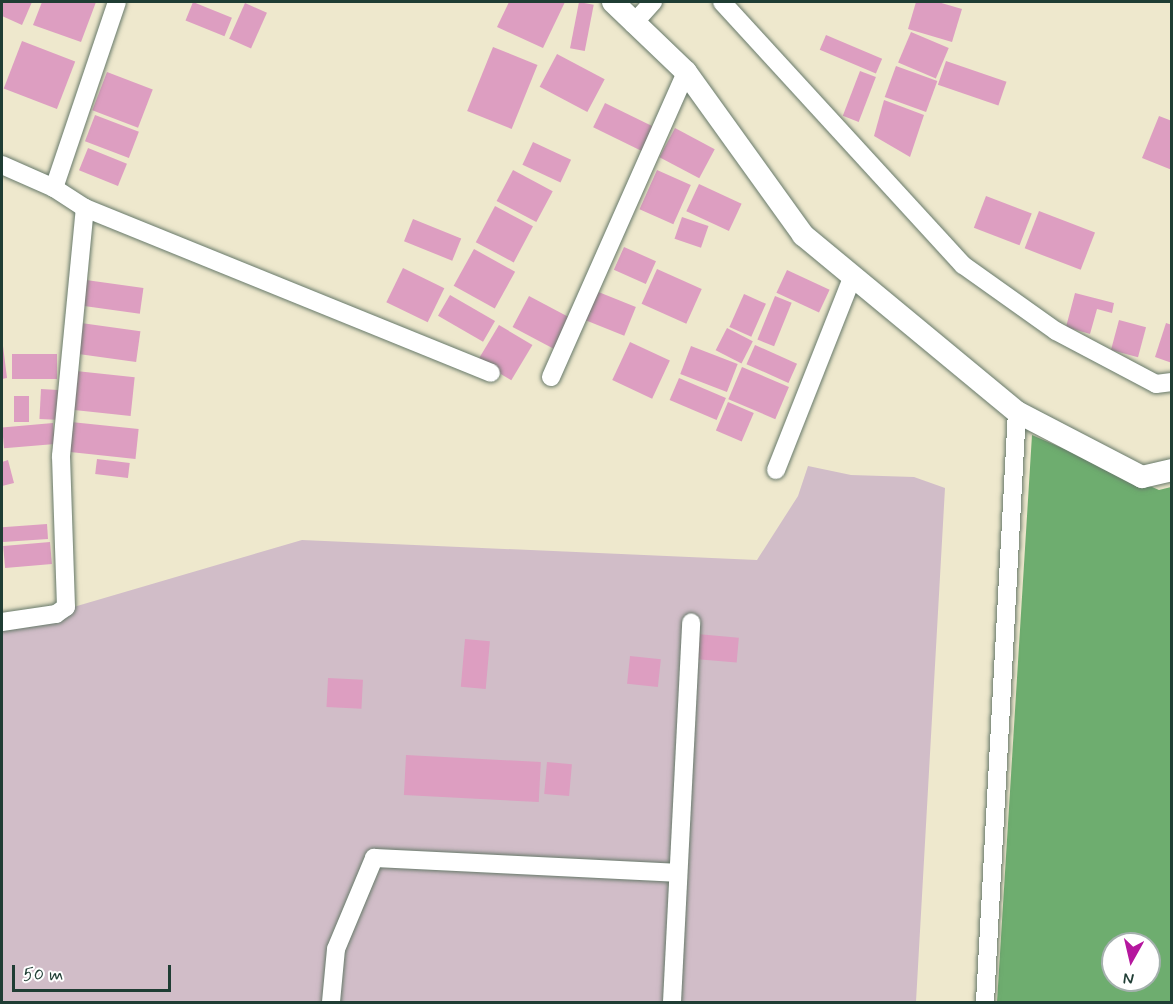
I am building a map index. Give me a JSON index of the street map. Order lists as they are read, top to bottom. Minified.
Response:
{"scale_bar":"50 m","north":"bottom"}
